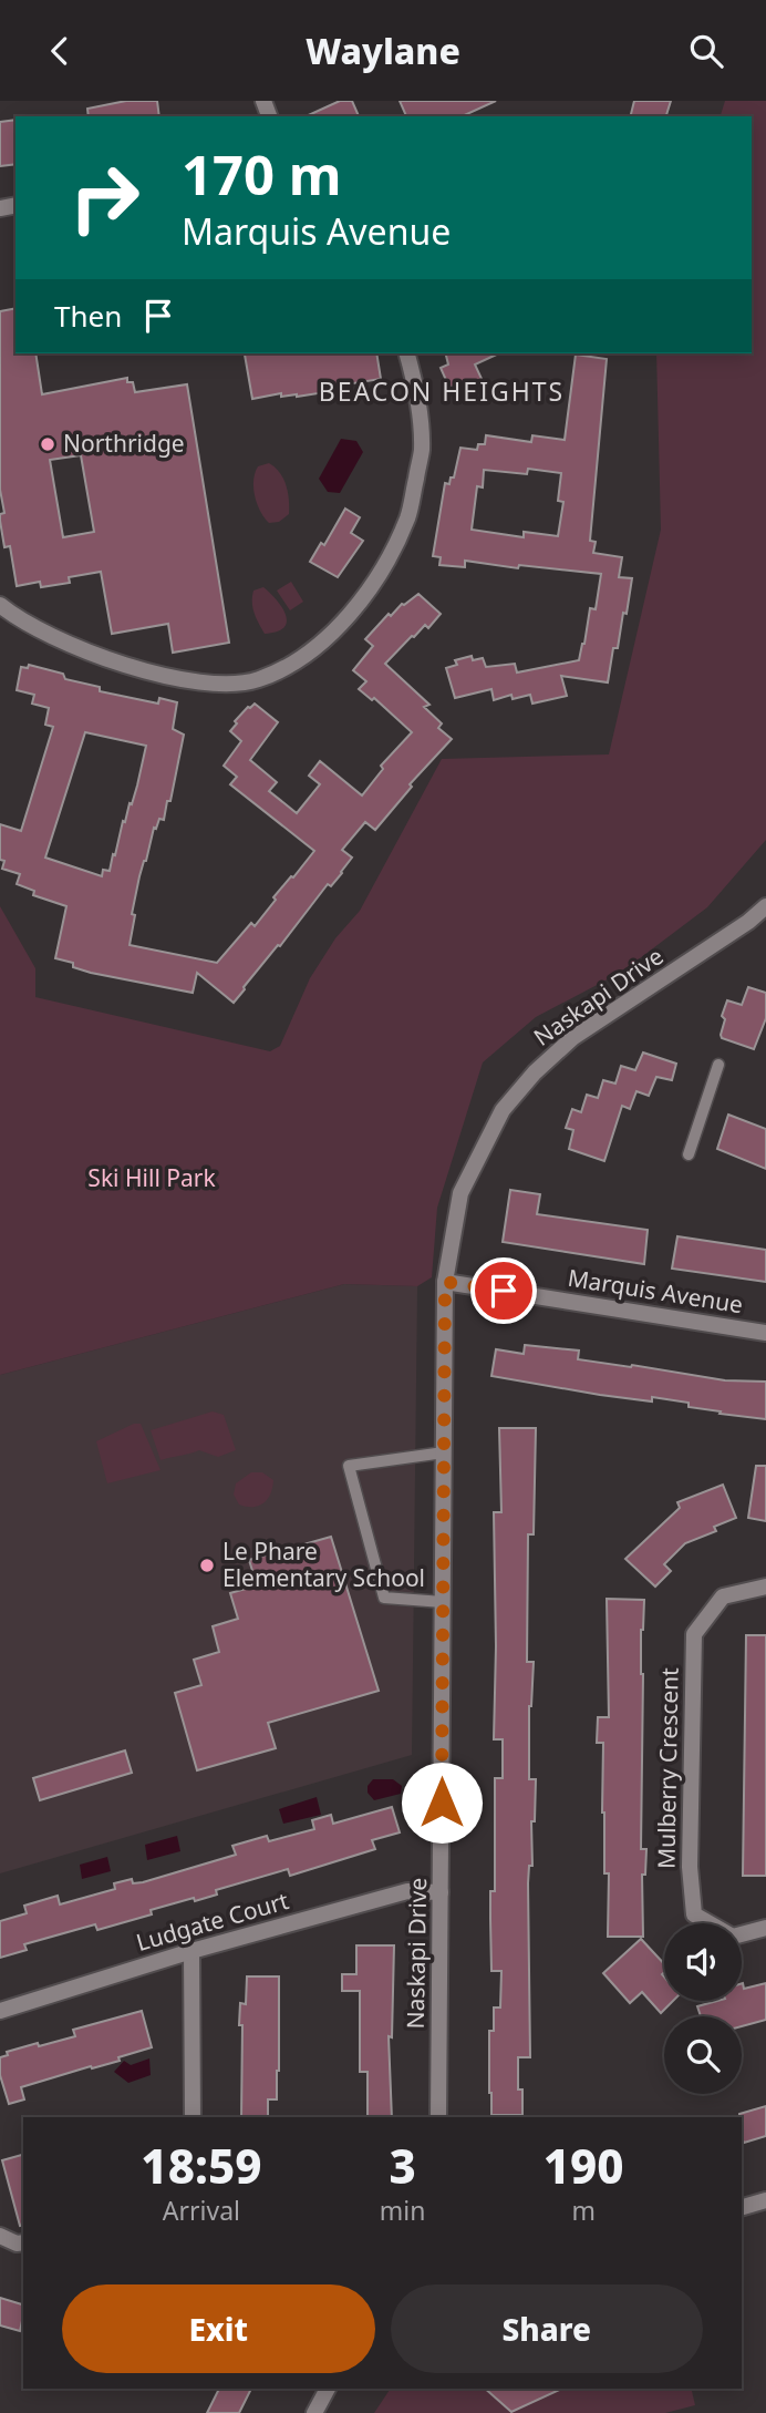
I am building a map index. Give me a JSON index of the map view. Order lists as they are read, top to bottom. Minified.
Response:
{"streets":{"street":["Naskapi Drive","Marquis Avenue","Mulberry Crescent","Ludgate Court"]},"crossings":[["Naskapi Drive","Marquis Avenue"],["Naskapi Drive","Ludgate Court"]],"districts":["BEACON HEIGHTS"],"parks":["Ski Hill Park"],"places":["Northridge","Le Phare Elementary School"],"page":{"header":"Waylane","turn":["170 m","Marquis Avenue"],"then":"Then","eta":["18:59","Arrival","3","min","190","m"],"buttons":["Exit","Share"]}}
